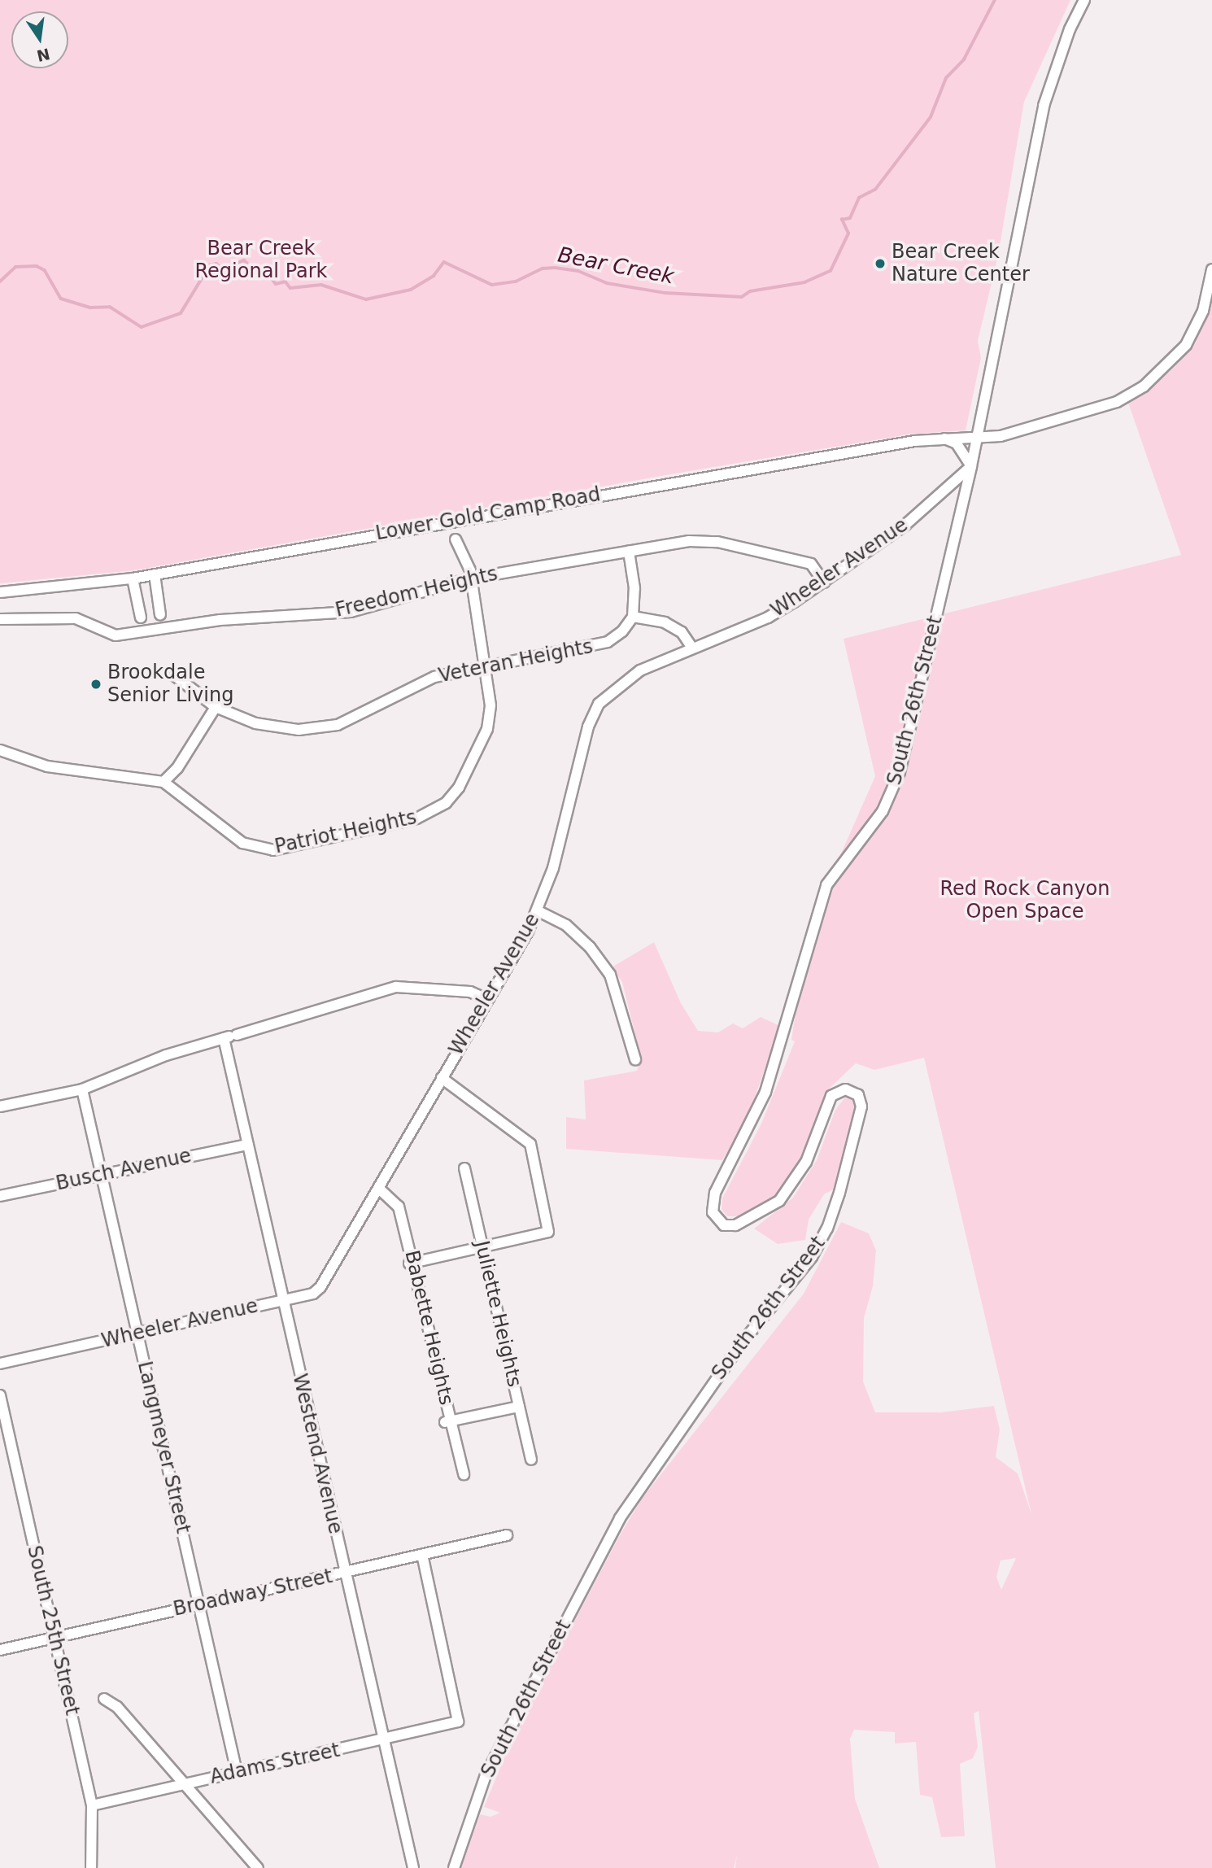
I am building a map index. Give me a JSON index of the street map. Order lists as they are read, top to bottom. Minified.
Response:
{"streets":{"street":["Lower Gold Camp Road","Wheeler Avenue","Freedom Heights","Veteran Heights","South 26th Street","Patriot Heights","Busch Avenue","Juliette Heights","Babette Heights","Langmeyer Street","Westend Avenue","Broadway Street","South 25th Street","Adams Street"]},"crossings":[["Lower Gold Camp Road","South 26th Street"],["Wheeler Avenue","Freedom Heights"],["Wheeler Avenue","South 26th Street"],["Wheeler Avenue","Babette Heights"],["Wheeler Avenue","Langmeyer Street"],["Wheeler Avenue","Westend Avenue"],["Freedom Heights","Patriot Heights"],["Veteran Heights","Patriot Heights"],["Busch Avenue","Langmeyer Street"],["Busch Avenue","Westend Avenue"],["Langmeyer Street","Broadway Street"],["Langmeyer Street","Adams Street"],["Westend Avenue","Broadway Street"],["Westend Avenue","Adams Street"],["Broadway Street","South 25th Street"],["Broadway Street","Adams Street"],["South 25th Street","Adams Street"]],"water":["Bear Creek"],"parks":["Bear Creek Regional Park","Red Rock Canyon Open Space"],"places":["Bear Creek Nature Center","Brookdale Senior Living"],"north":"bottom"}
